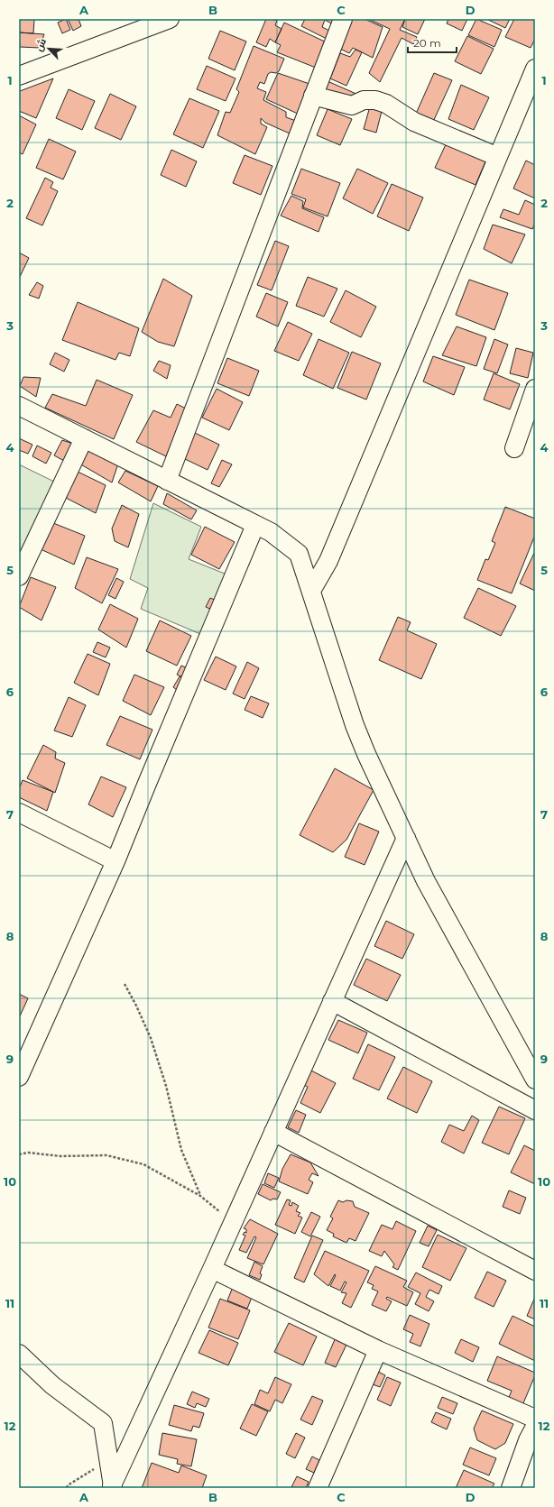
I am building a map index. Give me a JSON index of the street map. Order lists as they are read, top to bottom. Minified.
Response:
{"scale_bar":"20 m","north":"top left","grid":{"columns":["A","B","C","D"],"rows":["1","2","3","4","5","6","7","8","9","10","11","12"]}}
